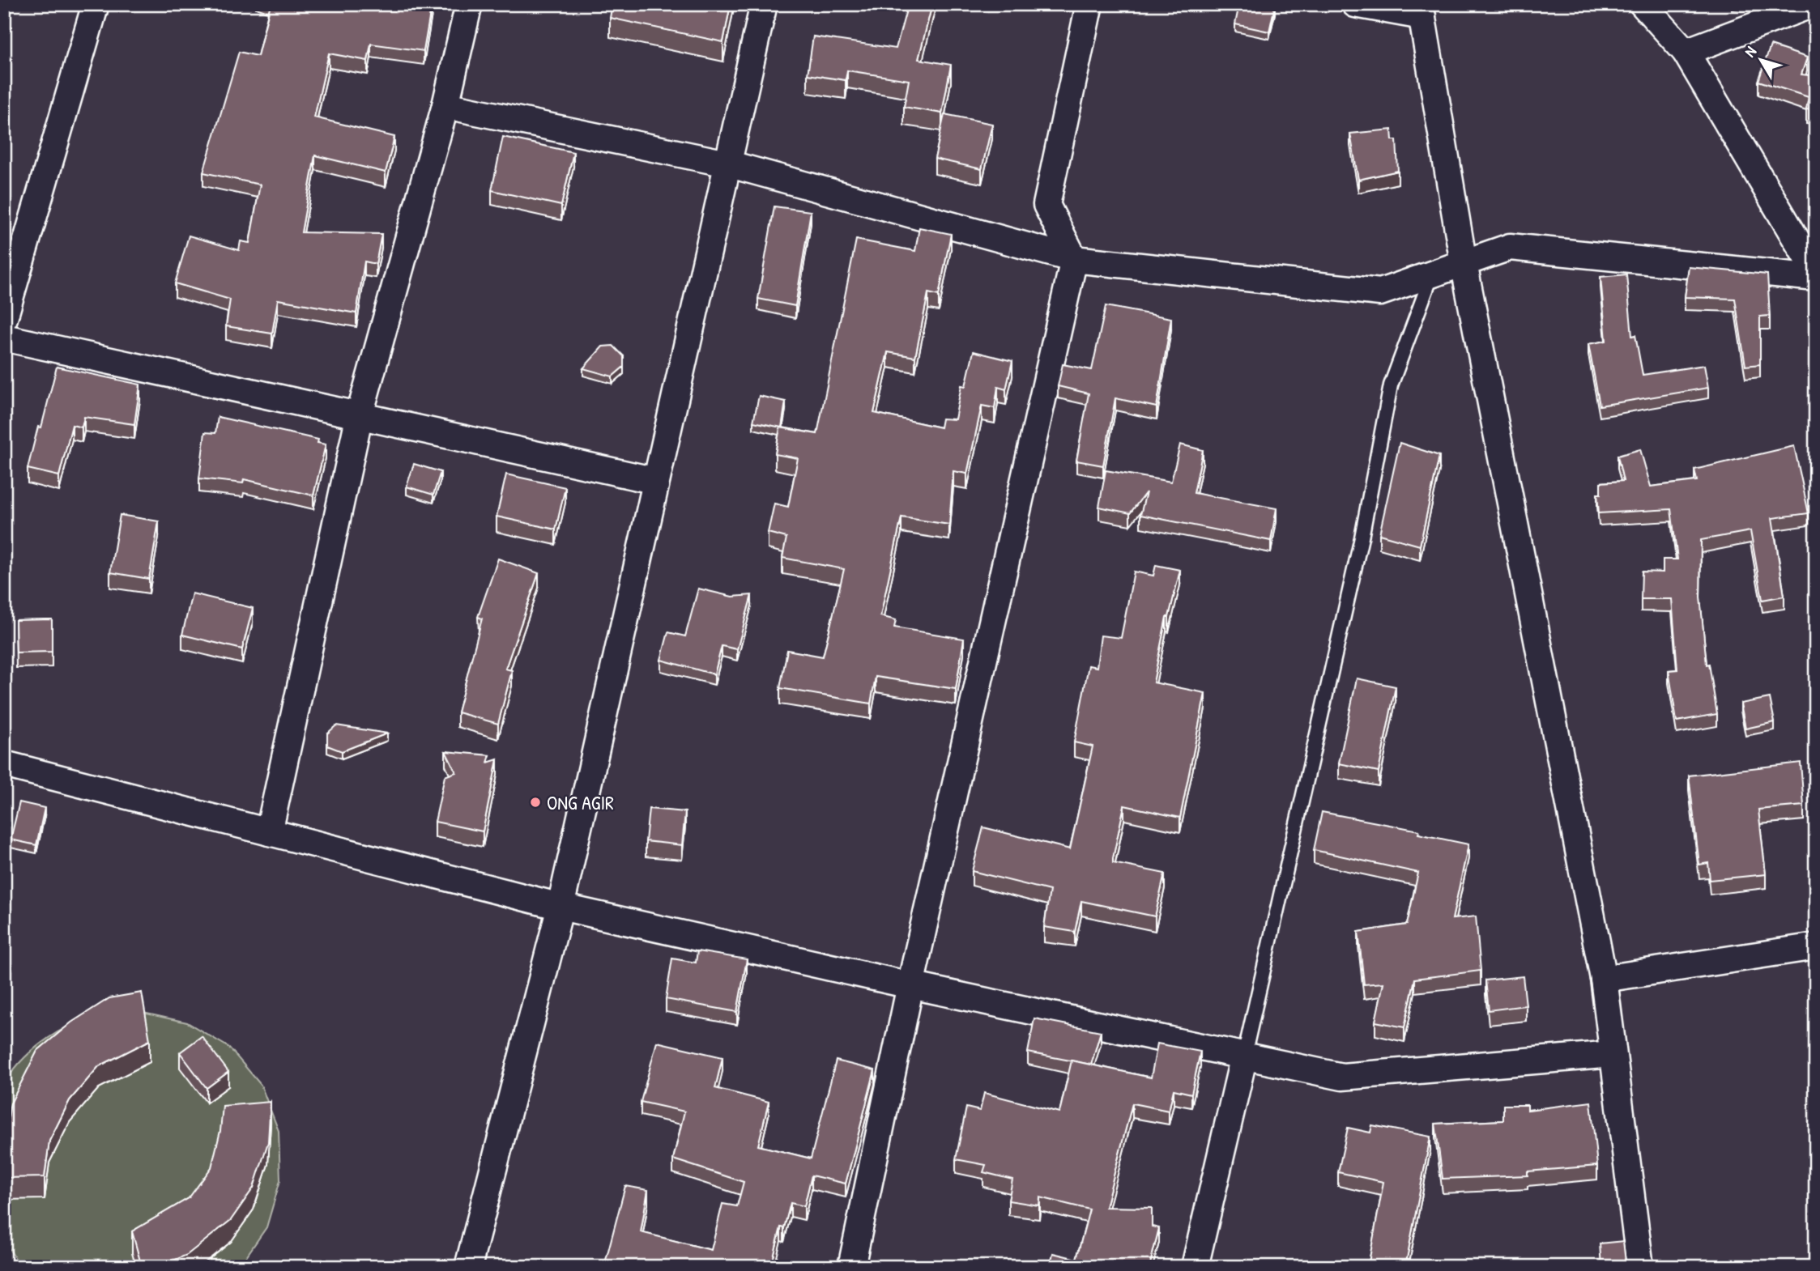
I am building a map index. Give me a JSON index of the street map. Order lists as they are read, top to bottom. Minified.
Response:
{"places":["ONG AGIR"],"north":"top left"}
